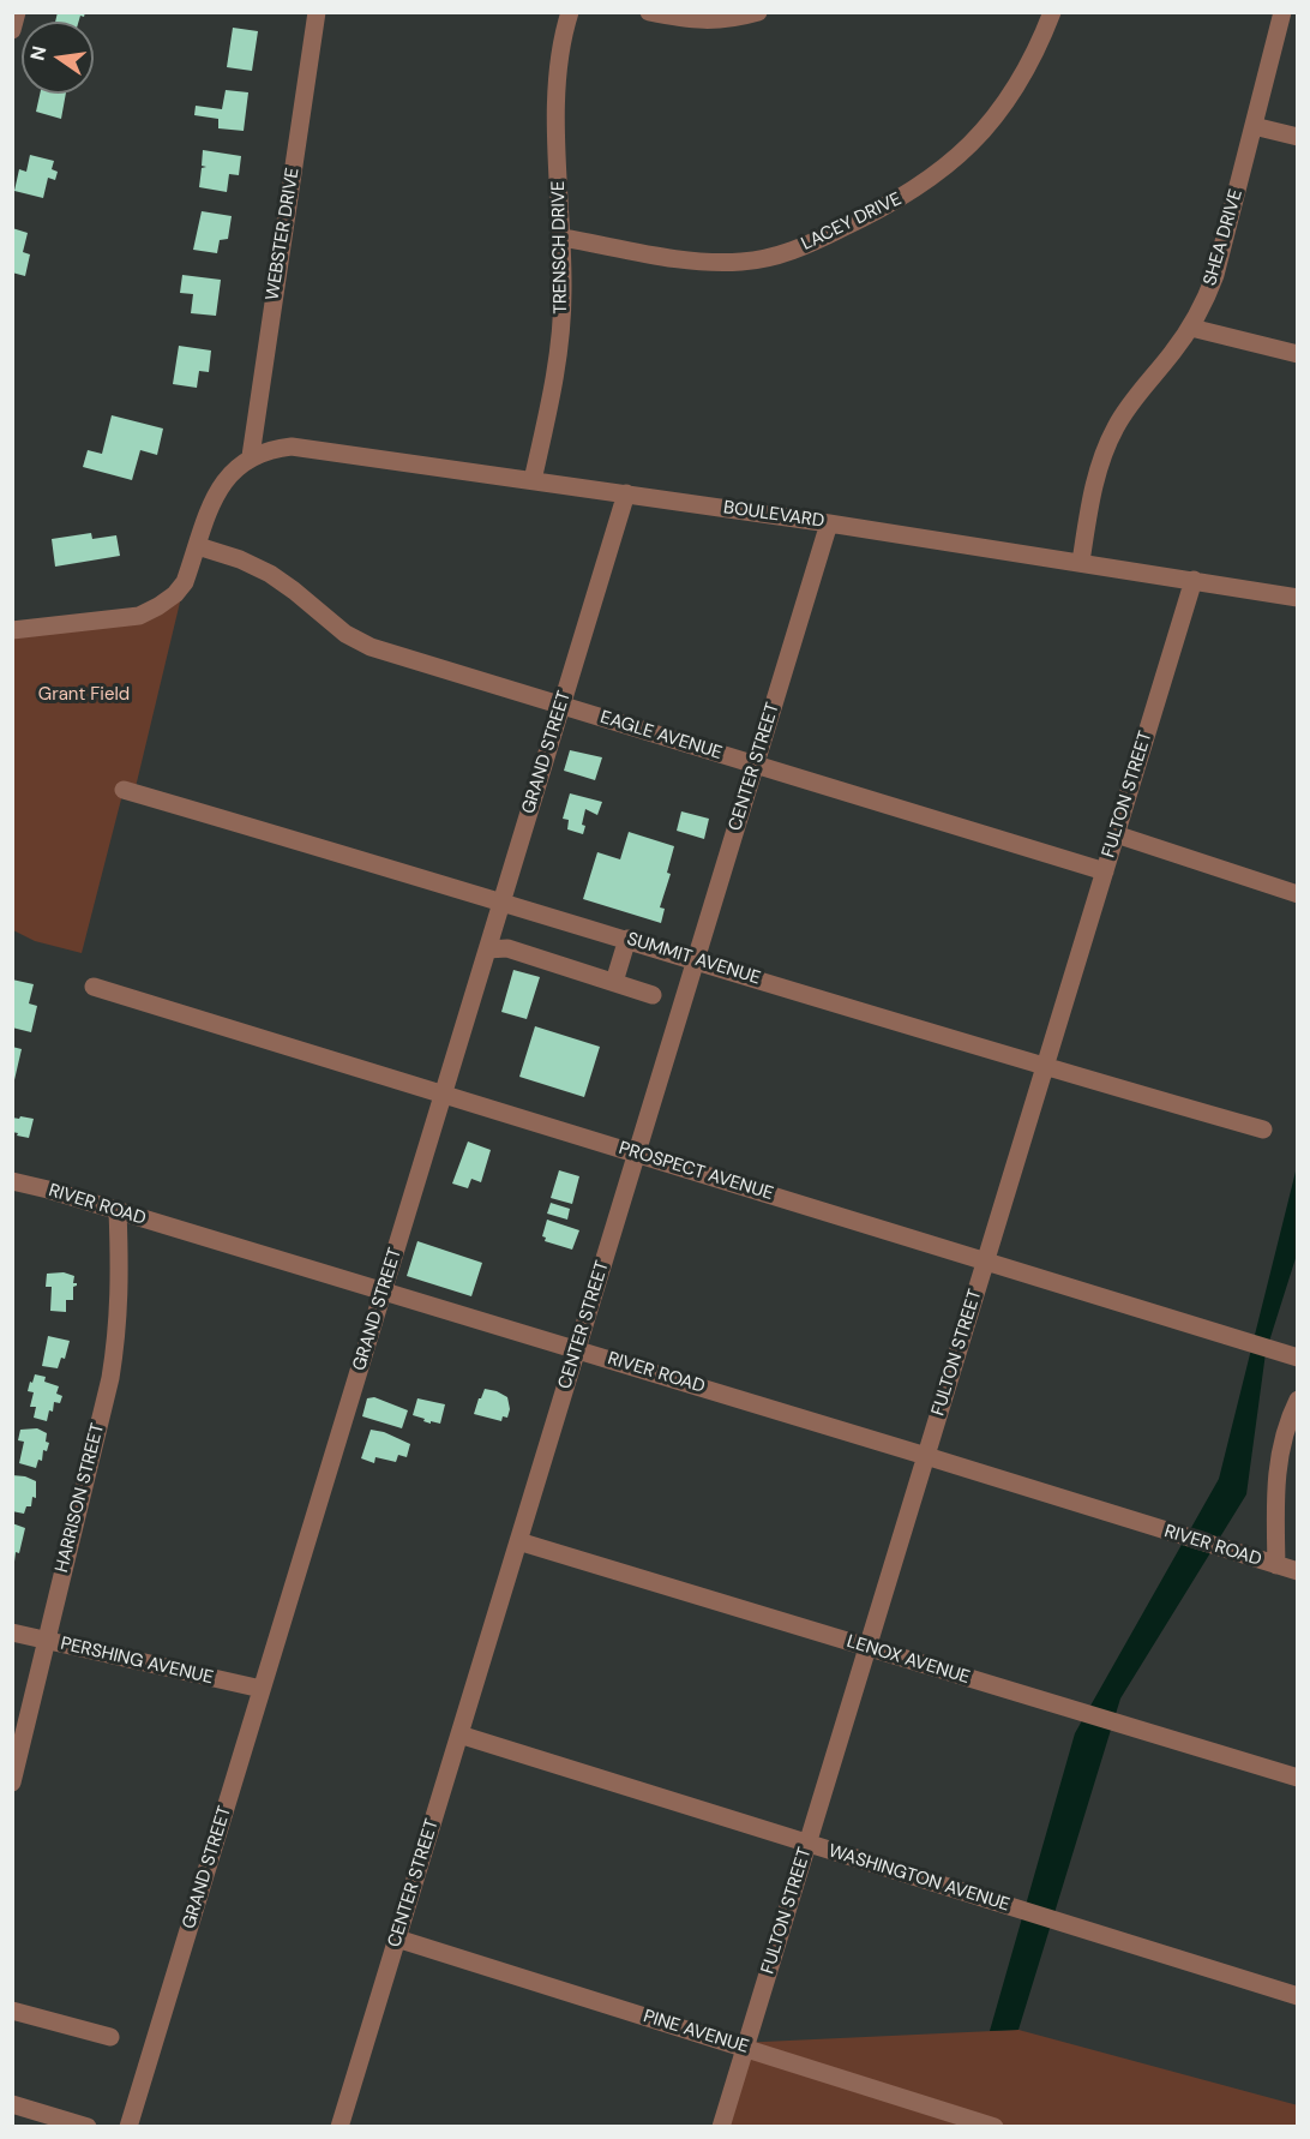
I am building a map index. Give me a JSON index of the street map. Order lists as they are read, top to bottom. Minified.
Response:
{"streets":{"street":["LACEY DRIVE","WEBSTER DRIVE","SHEA DRIVE","TRENSCH DRIVE","BOULEVARD","EAGLE AVENUE","GRAND STREET","CENTER STREET","FULTON STREET","SUMMIT AVENUE","PROSPECT AVENUE","RIVER ROAD","HARRISON STREET","LENOX AVENUE","PERSHING AVENUE","WASHINGTON AVENUE","PINE AVENUE"]},"crossings":[["LACEY DRIVE","TRENSCH DRIVE"],["WEBSTER DRIVE","BOULEVARD"],["SHEA DRIVE","BOULEVARD"],["TRENSCH DRIVE","BOULEVARD"],["BOULEVARD","GRAND STREET"],["BOULEVARD","CENTER STREET"],["BOULEVARD","FULTON STREET"],["EAGLE AVENUE","GRAND STREET"],["EAGLE AVENUE","CENTER STREET"],["EAGLE AVENUE","FULTON STREET"],["GRAND STREET","SUMMIT AVENUE"],["GRAND STREET","PROSPECT AVENUE"],["GRAND STREET","RIVER ROAD"],["GRAND STREET","PERSHING AVENUE"],["CENTER STREET","SUMMIT AVENUE"],["CENTER STREET","PROSPECT AVENUE"],["CENTER STREET","RIVER ROAD"],["CENTER STREET","LENOX AVENUE"],["CENTER STREET","WASHINGTON AVENUE"],["CENTER STREET","PINE AVENUE"],["FULTON STREET","SUMMIT AVENUE"],["FULTON STREET","PROSPECT AVENUE"],["FULTON STREET","RIVER ROAD"],["FULTON STREET","LENOX AVENUE"],["FULTON STREET","WASHINGTON AVENUE"],["FULTON STREET","PINE AVENUE"],["RIVER ROAD","HARRISON STREET"],["HARRISON STREET","PERSHING AVENUE"]],"parks":["Grant Field"],"north":"left"}
